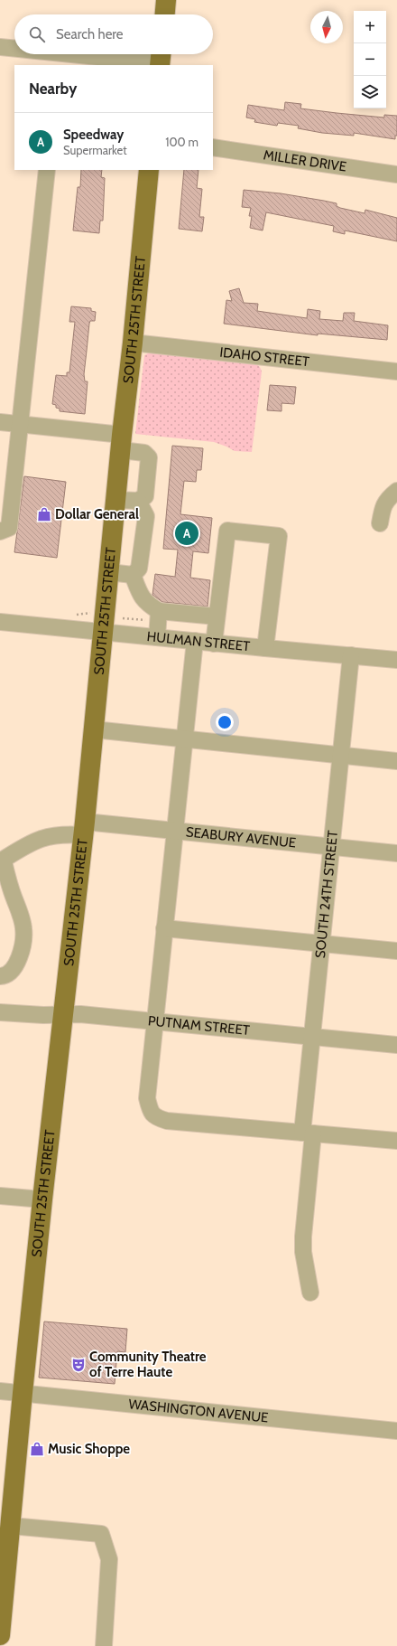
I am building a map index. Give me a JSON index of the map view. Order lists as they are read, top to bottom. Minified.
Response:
{"streets":{"main road":["SOUTH 25TH STREET"],"street":["MILLER DRIVE","IDAHO STREET","HULMAN STREET","SEABURY AVENUE","SOUTH 24TH STREET","PUTNAM STREET","WASHINGTON AVENUE"]},"crossings":[["SOUTH 25TH STREET","IDAHO STREET"],["SOUTH 25TH STREET","HULMAN STREET"],["SOUTH 25TH STREET","SEABURY AVENUE"],["SOUTH 25TH STREET","PUTNAM STREET"],["SOUTH 25TH STREET","WASHINGTON AVENUE"],["HULMAN STREET","SOUTH 24TH STREET"],["SEABURY AVENUE","SOUTH 24TH STREET"],["SOUTH 24TH STREET","PUTNAM STREET"]],"places":{"shop":["Dollar General","Music Shoppe"],"theatre":["Community Theatre of Terre Haute"]},"north":"bottom","page":{"map_buttons":["+","−"],"search":"Search here","heading":"Nearby","list":[{"mark":"A","name":"Speedway","note":"Supermarket","value":"100 m"}],"pins":"A"}}
